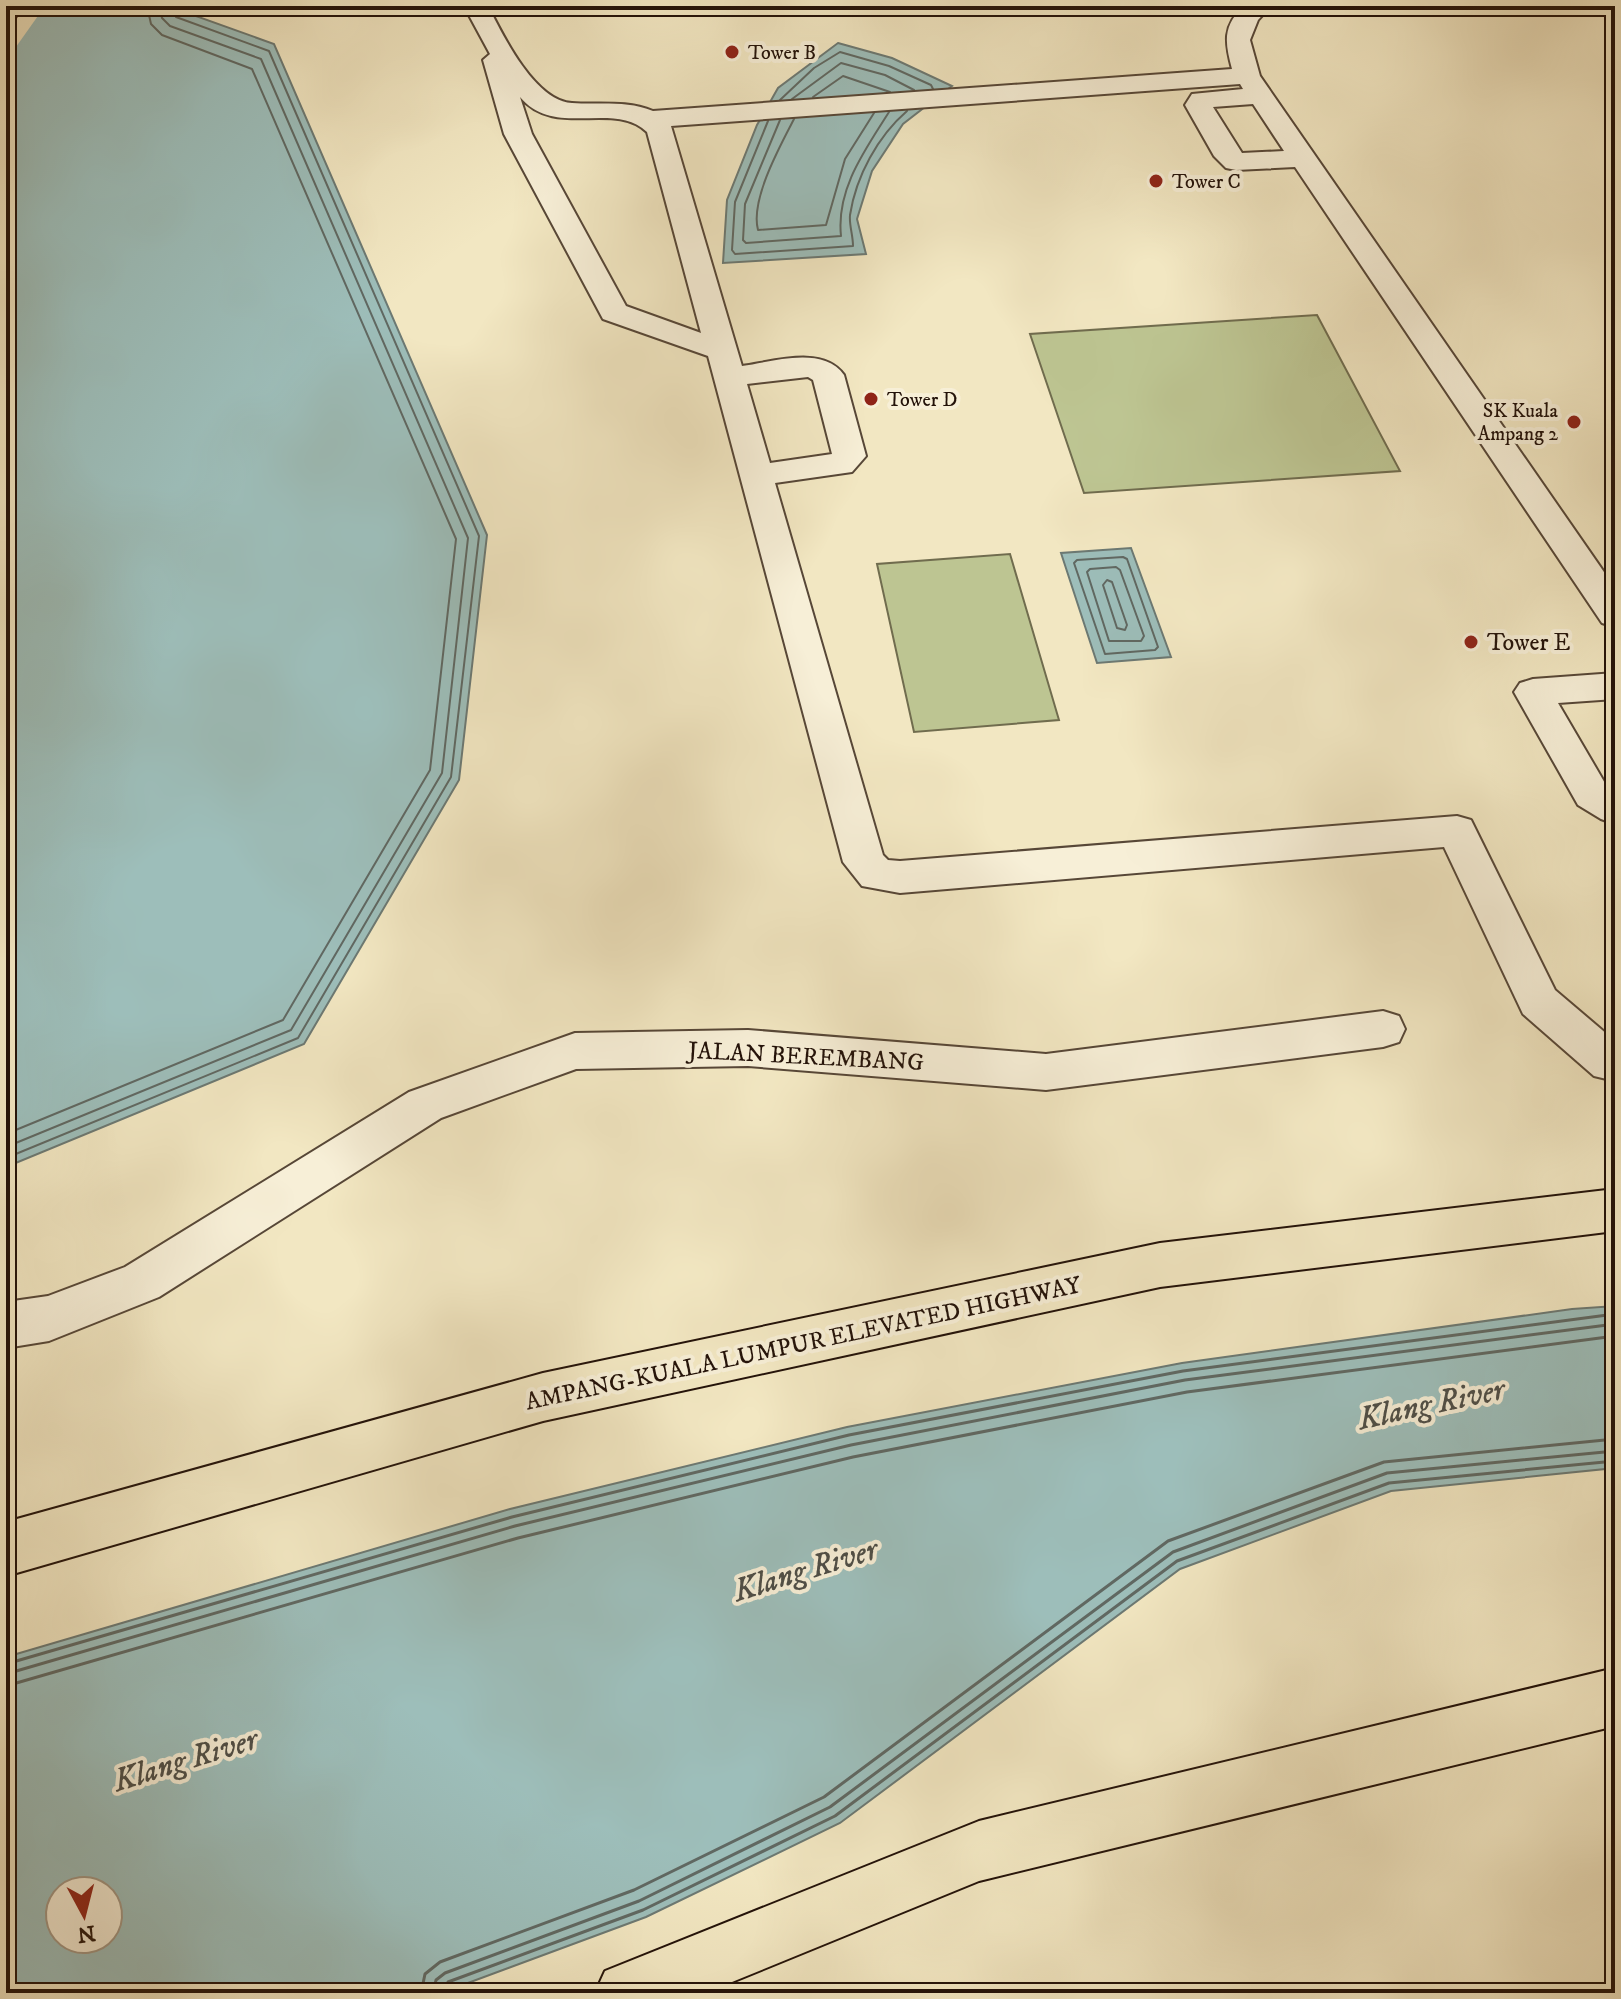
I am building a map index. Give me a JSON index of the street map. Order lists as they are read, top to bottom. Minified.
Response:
{"streets":{"highway":["AMPANG-KUALA LUMPUR ELEVATED HIGHWAY"],"lane":["JALAN BEREMBANG"]},"water":["Klang River"],"places":["Tower B","Tower C","Tower D","SK Kuala Ampang 2","Tower E"],"north":"bottom"}
